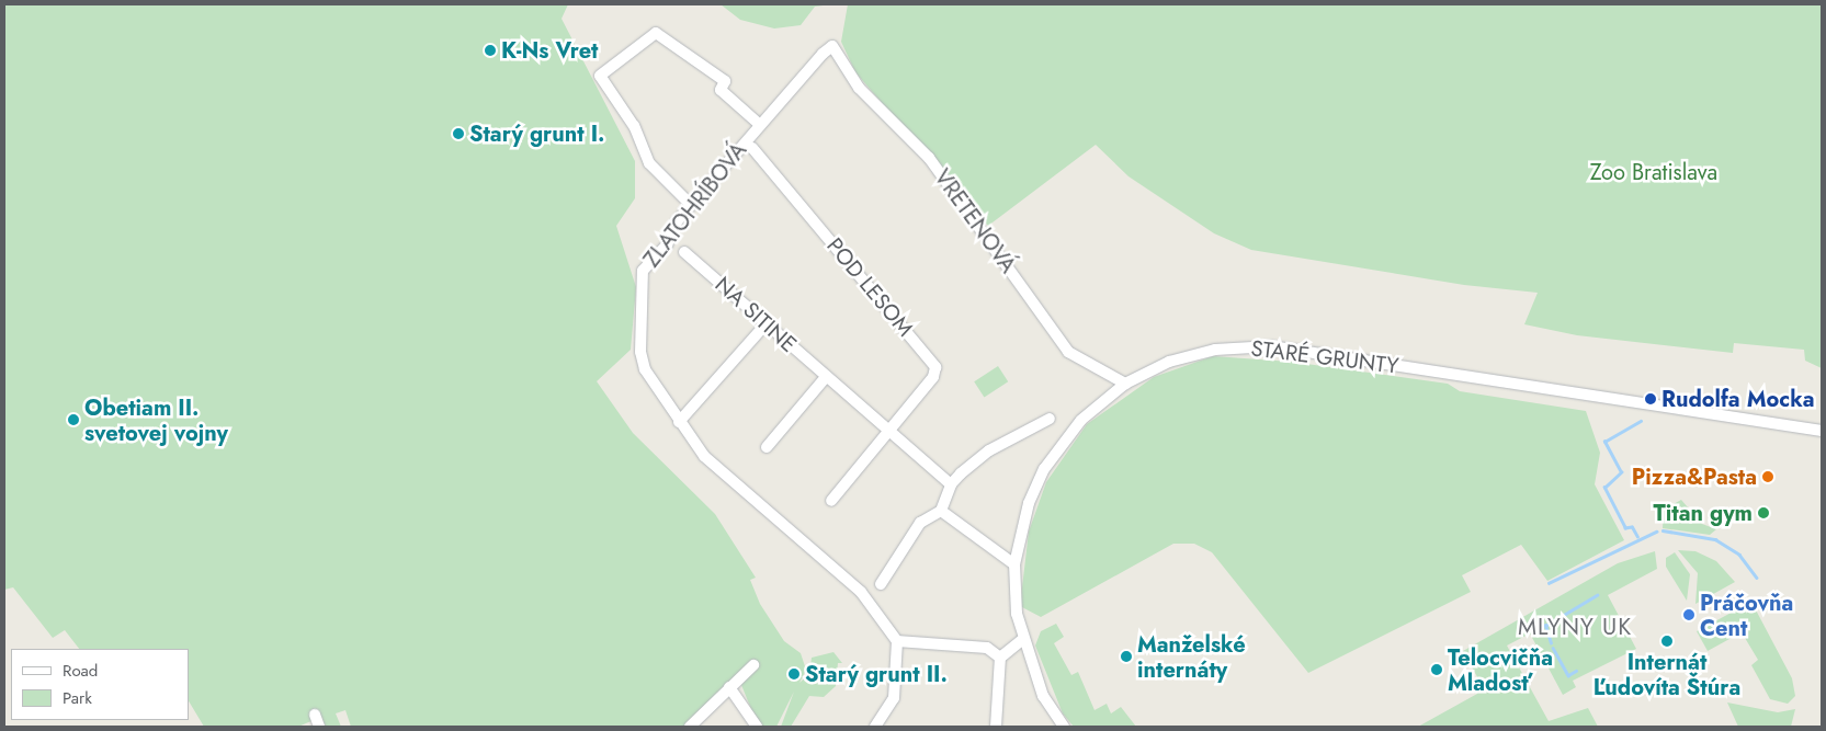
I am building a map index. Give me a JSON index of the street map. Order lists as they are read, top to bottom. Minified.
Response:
{"streets":{"street":["ZLATOHRÍBOVÁ","VRETENOVÁ","POD LESOM","NA SITINE","STARÉ GRUNTY"]},"crossings":[["ZLATOHRÍBOVÁ","VRETENOVÁ"],["VRETENOVÁ","STARÉ GRUNTY"],["POD LESOM","NA SITINE"]],"districts":["MLYNY UK"],"parks":["Zoo Bratislava"],"places":["K-Ns Vret","Starý grunt I.","Rudolfa Mocka","Obetiam II. svetovej vojny","Pizza&Pasta","Titan gym","Práčovňa Cent","Internát Ľudovíta Štúra","Manželské internáty","Telocvičňa Mladosť","Starý grunt II."],"legend":["Road","Park"]}
